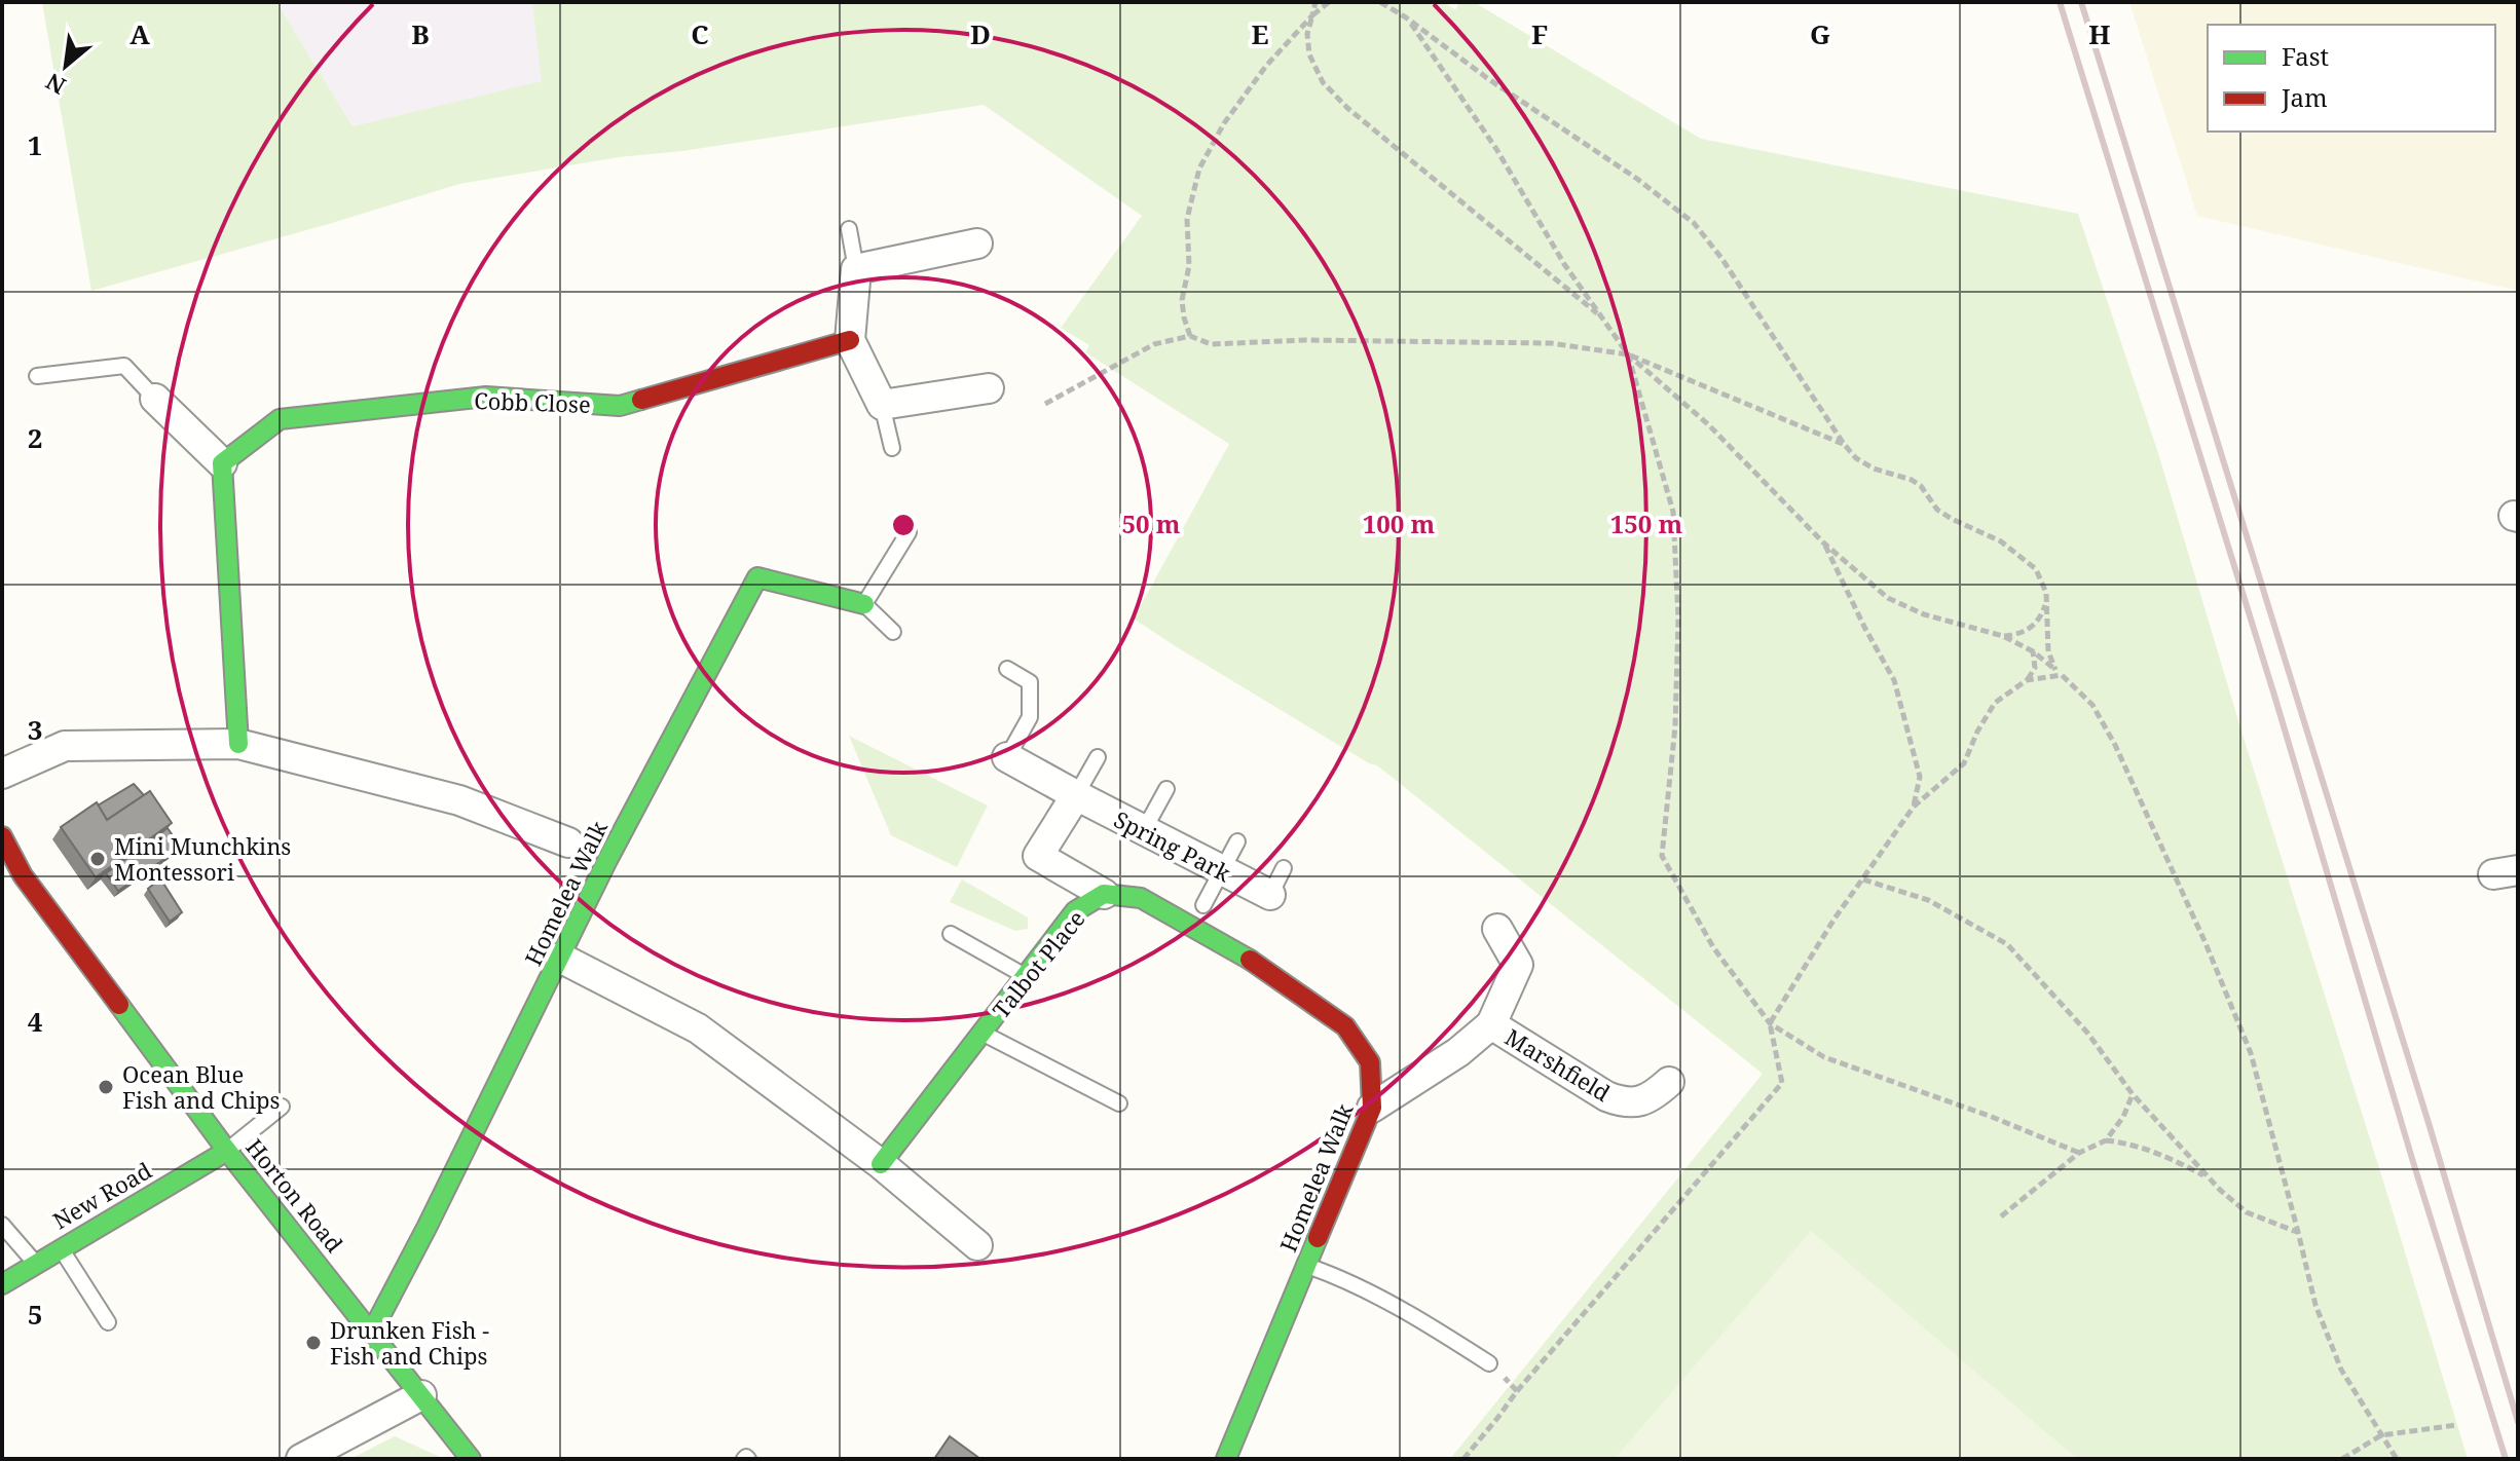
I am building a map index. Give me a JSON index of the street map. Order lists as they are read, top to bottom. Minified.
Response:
{"streets":{"street":["Cobb Close","Spring Park","Homelea Walk","Talbot Place","Marshfield","New Road","Horton Road"]},"crossings":[["Homelea Walk","Talbot Place"],["Homelea Walk","Marshfield"],["Homelea Walk","Horton Road"],["New Road","Horton Road"]],"places":["Mini Munchkins Montessori","Ocean Blue Fish and Chips","Drunken Fish - Fish and Chips"],"legend":["Fast","Jam"],"north":"bottom left","grid":{"columns":["A","B","C","D","E","F","G","H"],"rows":["1","2","3","4","5"]},"rings":["50 m","100 m","150 m"]}
